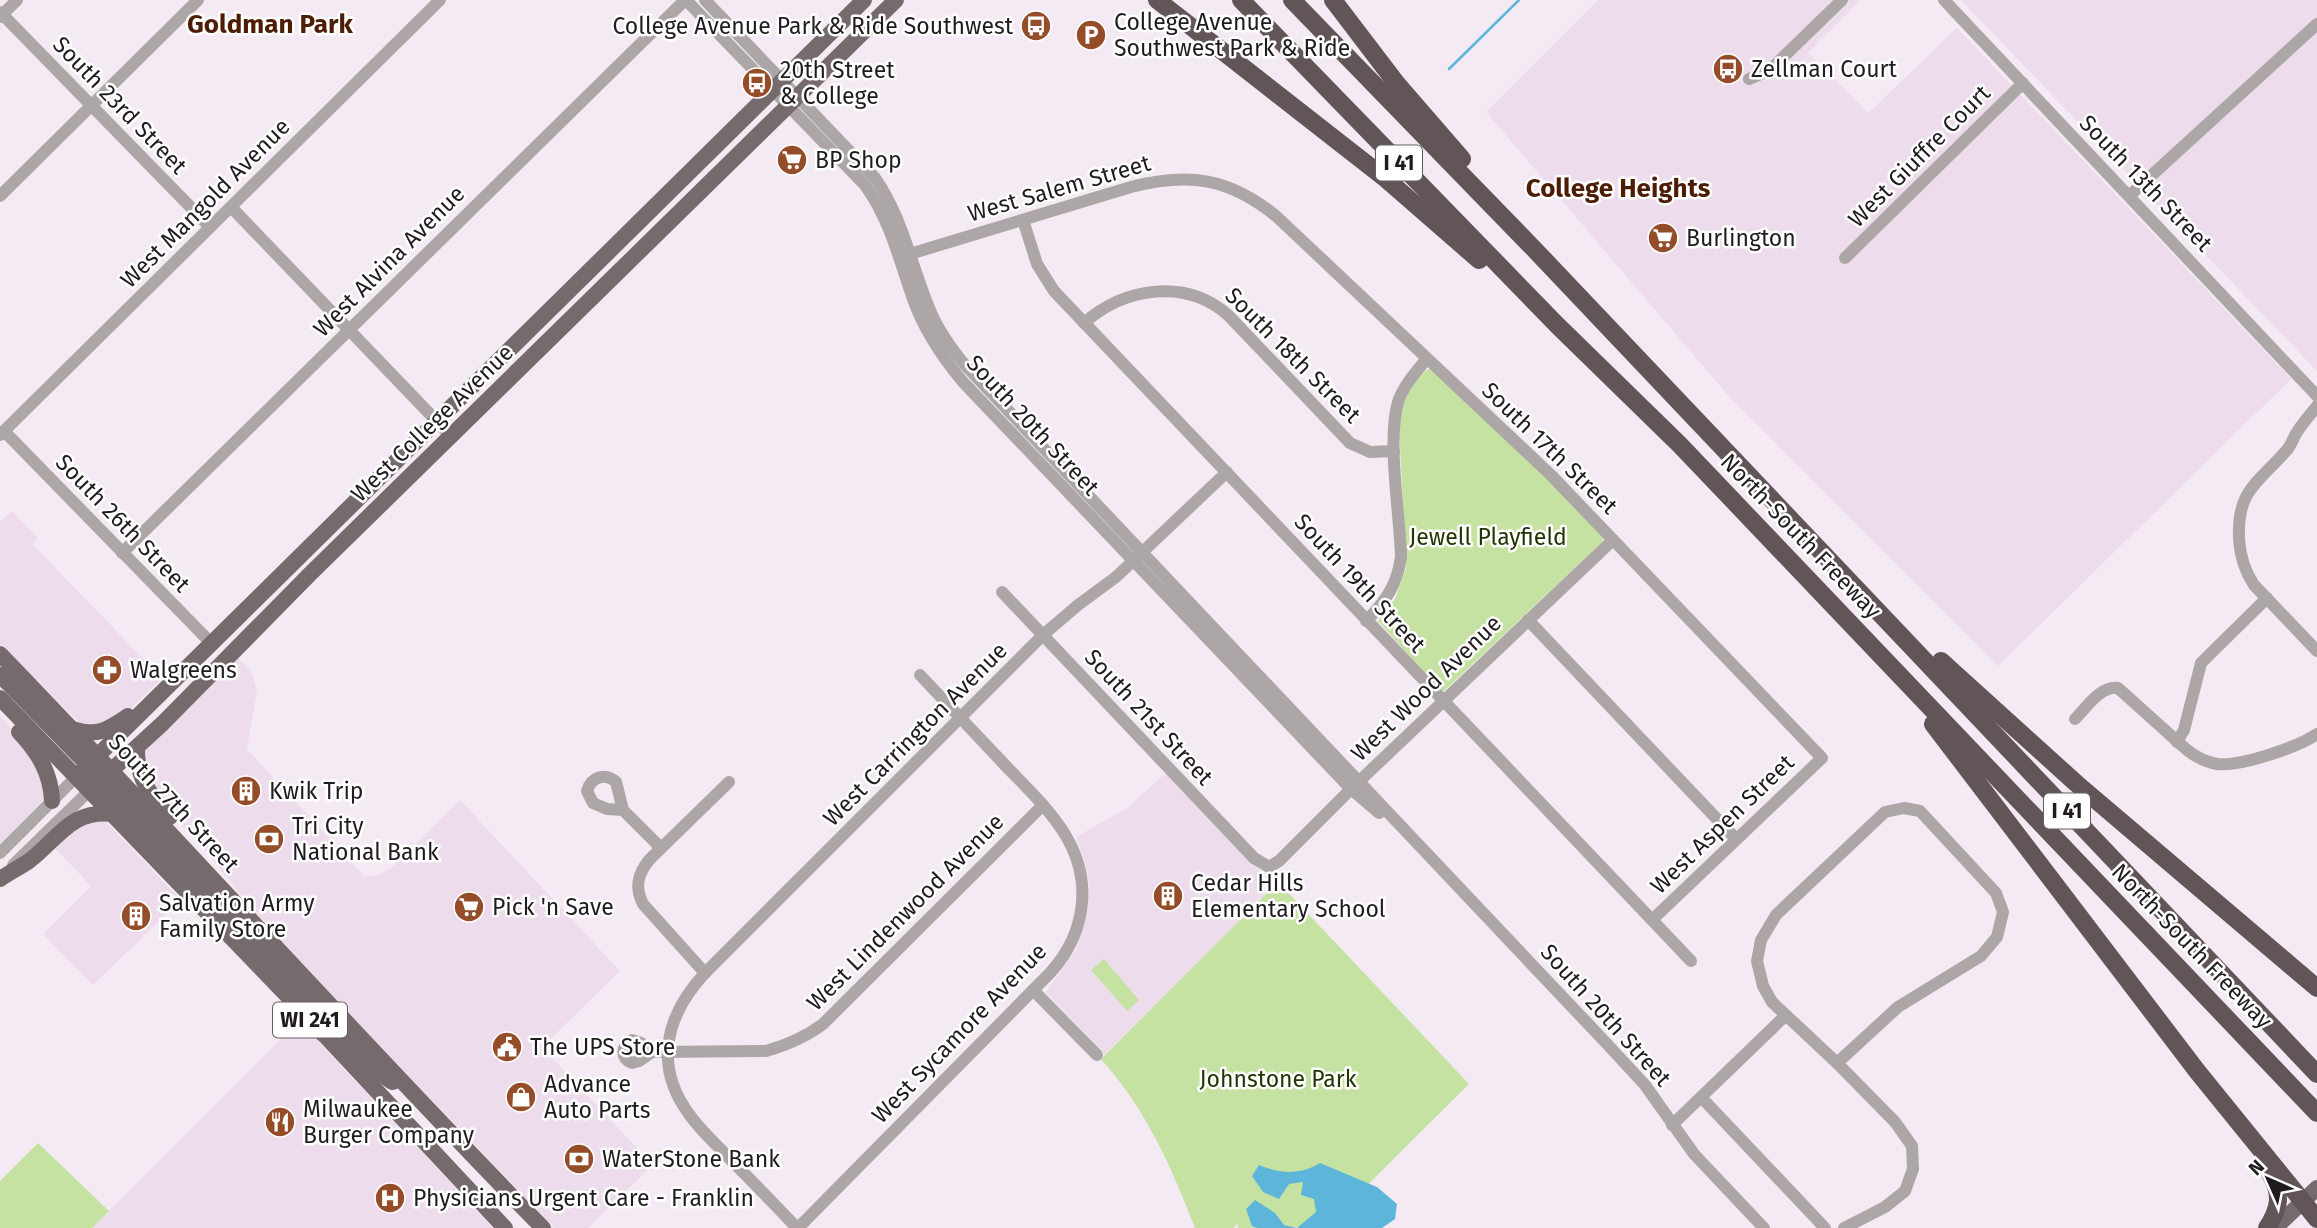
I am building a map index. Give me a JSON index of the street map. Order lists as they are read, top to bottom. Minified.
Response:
{"streets":{"highway":["I 41","North-South Freeway"],"main road":["West College Avenue","South 27th Street","WI 241"],"street":["South 23rd Street","West Giuffre Court","South 13th Street","West Salem Street","West Mangold Avenue","West Alvina Avenue","South 18th Street","South 20th Street","South 17th Street","South 26th Street","South 19th Street","West Wood Avenue","South 21st Street","West Carrington Avenue","West Aspen Street","West Lindenwood Avenue","West Sycamore Avenue"]},"crossings":[["South 23rd Street","West Mangold Avenue"],["West Giuffre Court","South 13th Street"],["West Salem Street","South 20th Street"],["West Salem Street","South 17th Street"],["West Salem Street","South 19th Street"],["West Mangold Avenue","South 26th Street"],["West Alvina Avenue","South 20th Street"],["West Alvina Avenue","South 26th Street"],["South 18th Street","South 19th Street"],["West College Avenue","South 20th Street"],["West College Avenue","South 26th Street"],["West College Avenue","South 27th Street"],["South 20th Street","West Wood Avenue"],["South 20th Street","West Carrington Avenue"],["South 17th Street","West Wood Avenue"],["South 17th Street","West Aspen Street"],["South 19th Street","West Wood Avenue"],["South 19th Street","West Carrington Avenue"],["South 19th Street","West Aspen Street"],["West Wood Avenue","South 21st Street"],["South 21st Street","West Carrington Avenue"],["West Carrington Avenue","West Lindenwood Avenue"],["West Carrington Avenue","West Sycamore Avenue"],["West Lindenwood Avenue","West Sycamore Avenue"]],"districts":["Goldman Park","College Heights"],"parks":["Jewell Playfield","Johnstone Park"],"places":{"bus stop":["College Avenue Park & Ride Southwest","Zellman Court","20th Street & College"],"parking":["College Avenue Southwest Park & Ride"],"supermarket":["BP Shop","Burlington","Pick 'n Save"],"pharmacy":["Walgreens"],"building":["Kwik Trip","Cedar Hills Elementary School","Salvation Army Family Store"],"bank":["Tri City National Bank","WaterStone Bank"],"public building":["The UPS Store"],"shop":["Advance Auto Parts"],"restaurant":["Milwaukee Burger Company"],"hospital":["Physicians Urgent Care - Franklin"]},"north":"top left"}
